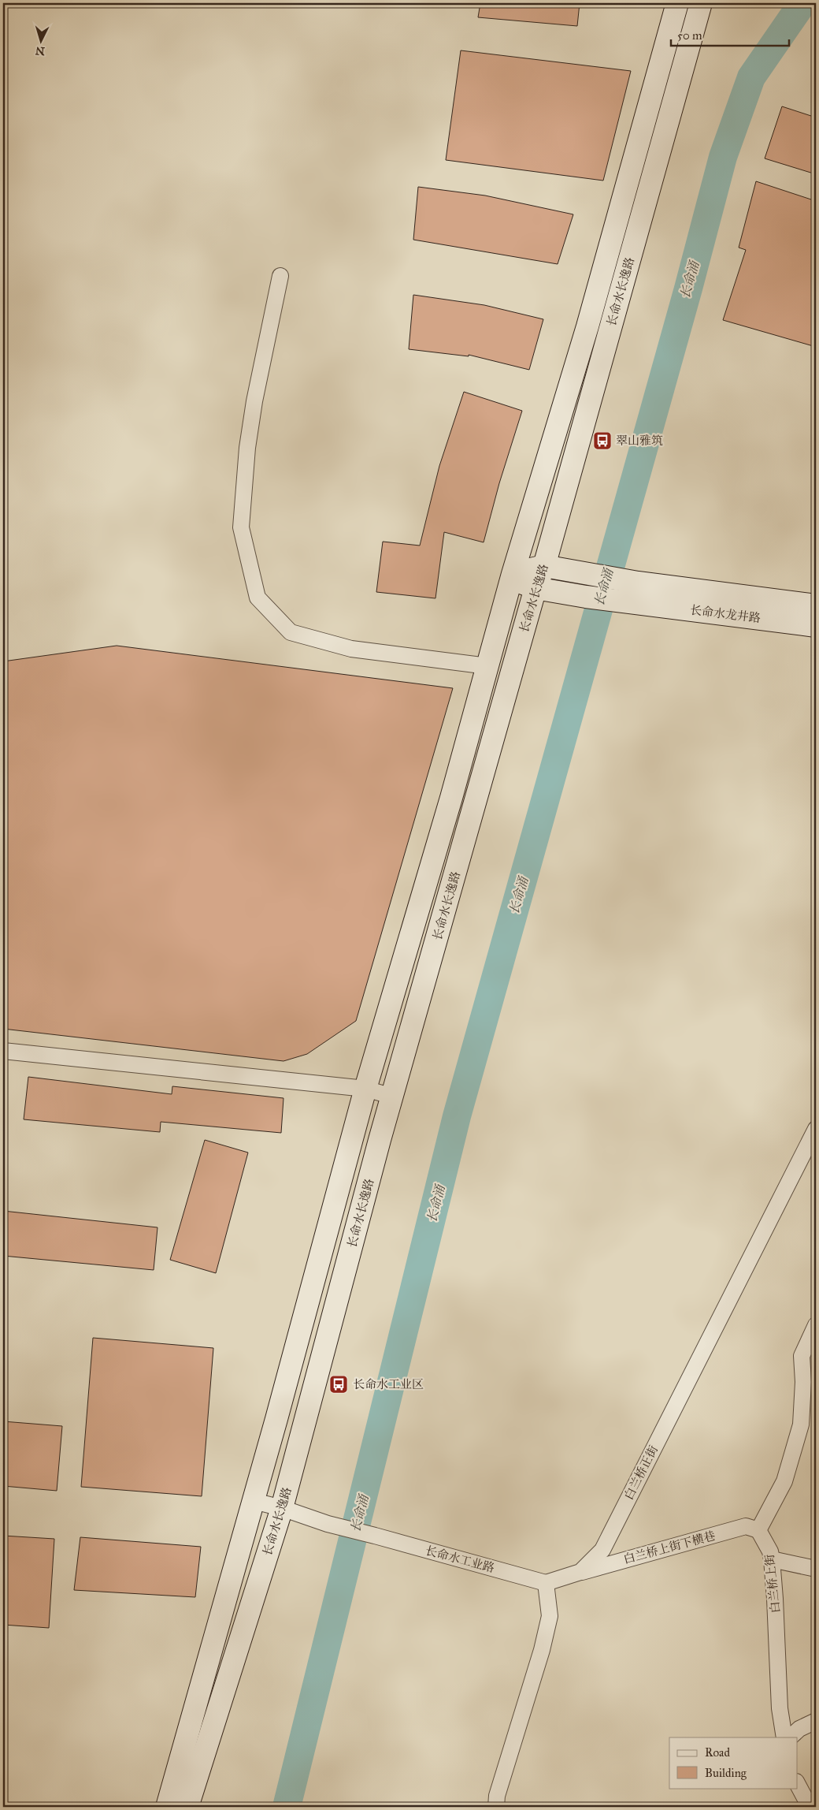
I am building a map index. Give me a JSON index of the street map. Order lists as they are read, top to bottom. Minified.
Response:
{"streets":{"street":["长命水长逸路","长命水龙井路","白兰桥正街","白兰桥上街下横巷","长命水工业路","白兰桥上街"]},"crossings":[["长命水长逸路","长命水工业路"],["白兰桥正街","白兰桥上街下横巷"],["白兰桥正街","长命水工业路"],["白兰桥上街下横巷","白兰桥上街"]],"water":["长命涌"],"places":{"bus stop":["翠山雅筑","长命水工业区"]},"legend":["Road","Building"],"scale_bar":"50 m","north":"bottom"}
